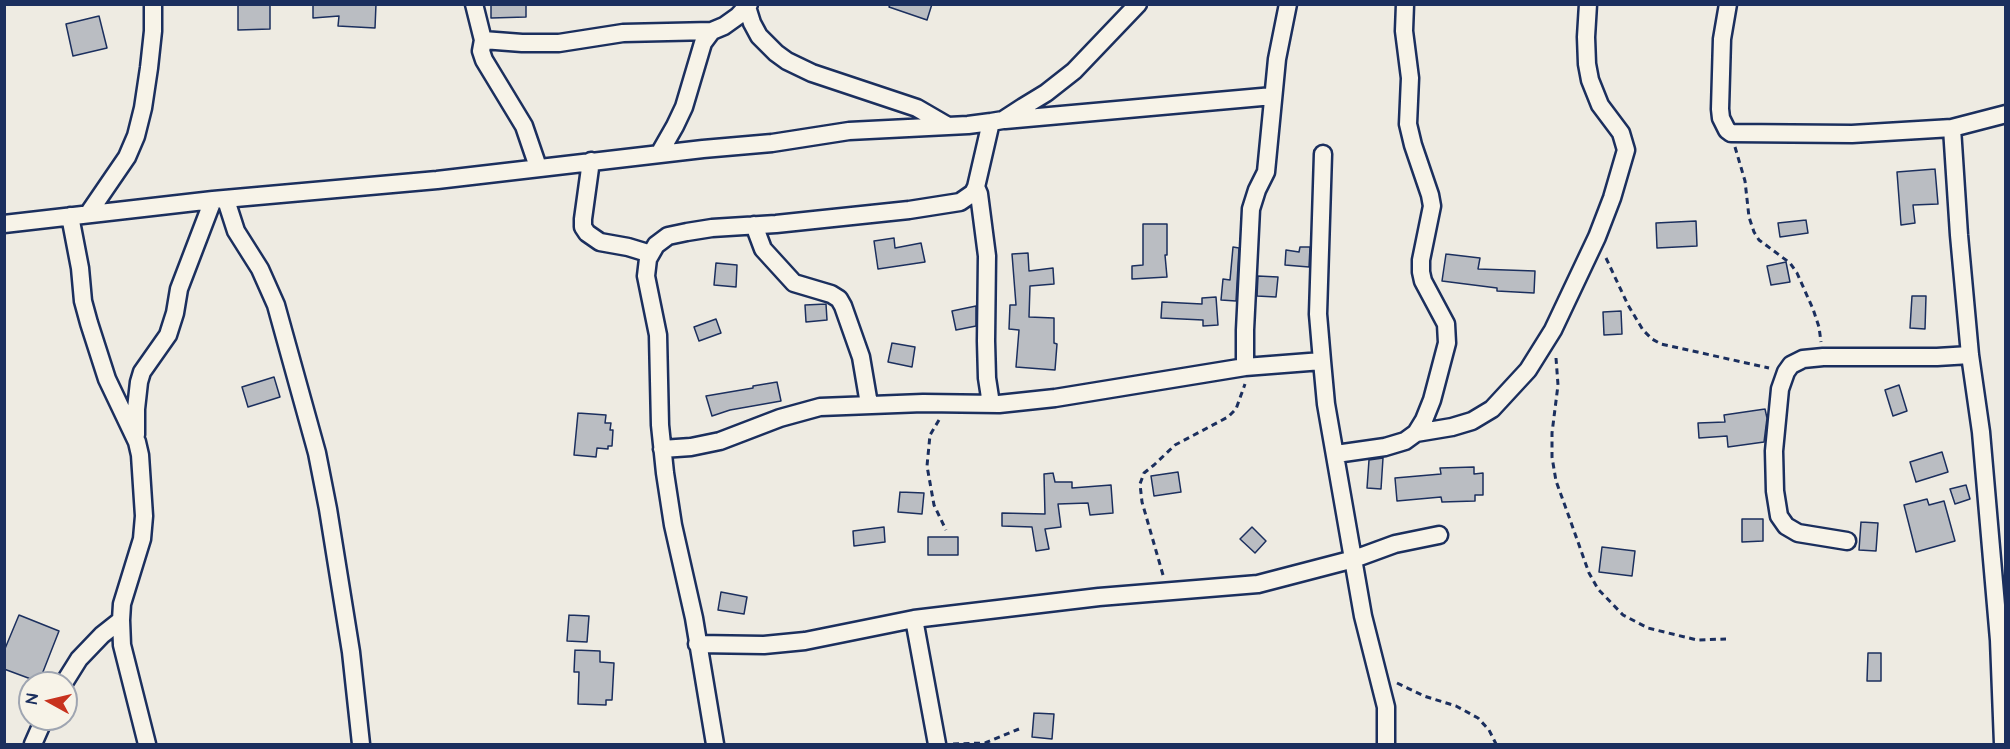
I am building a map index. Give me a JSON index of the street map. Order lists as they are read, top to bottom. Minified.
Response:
{"north":"left"}
